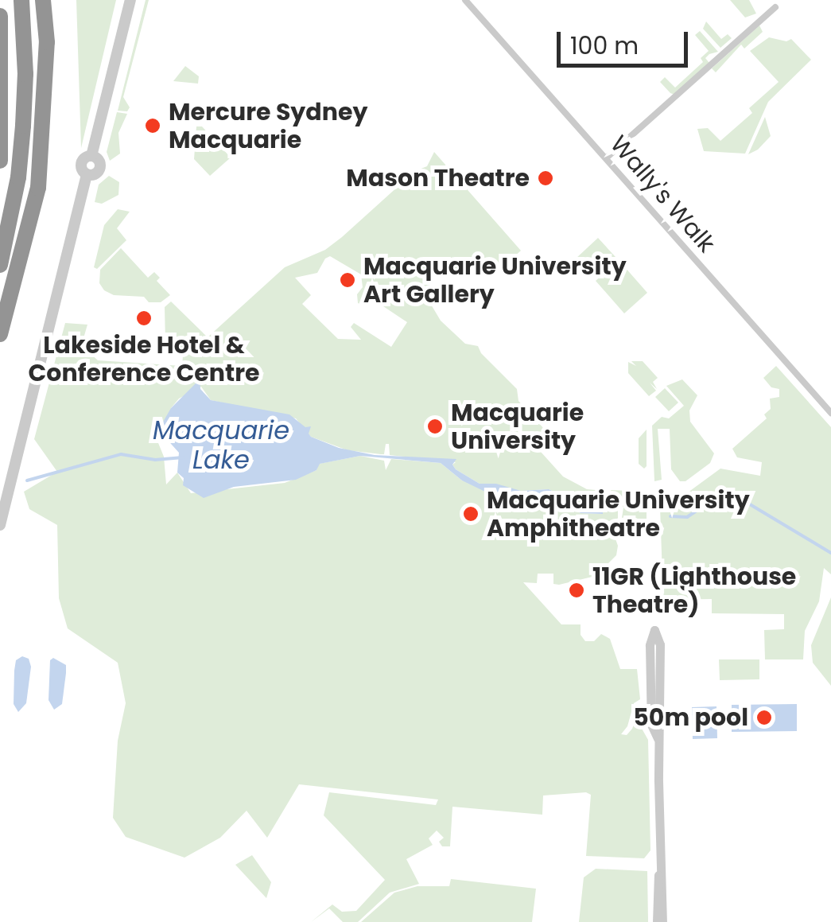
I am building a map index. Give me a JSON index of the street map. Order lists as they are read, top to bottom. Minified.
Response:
{"streets":{"street":["Wally's Walk"]},"water":["Macquarie Lake"],"places":["Mercure Sydney Macquarie","Mason Theatre","Macquarie University Art Gallery","Lakeside Hotel & Conference Centre","Macquarie University","Macquarie University Amphitheatre","11GR (Lighthouse Theatre)","50m pool"],"scale_bar":"100 m"}
